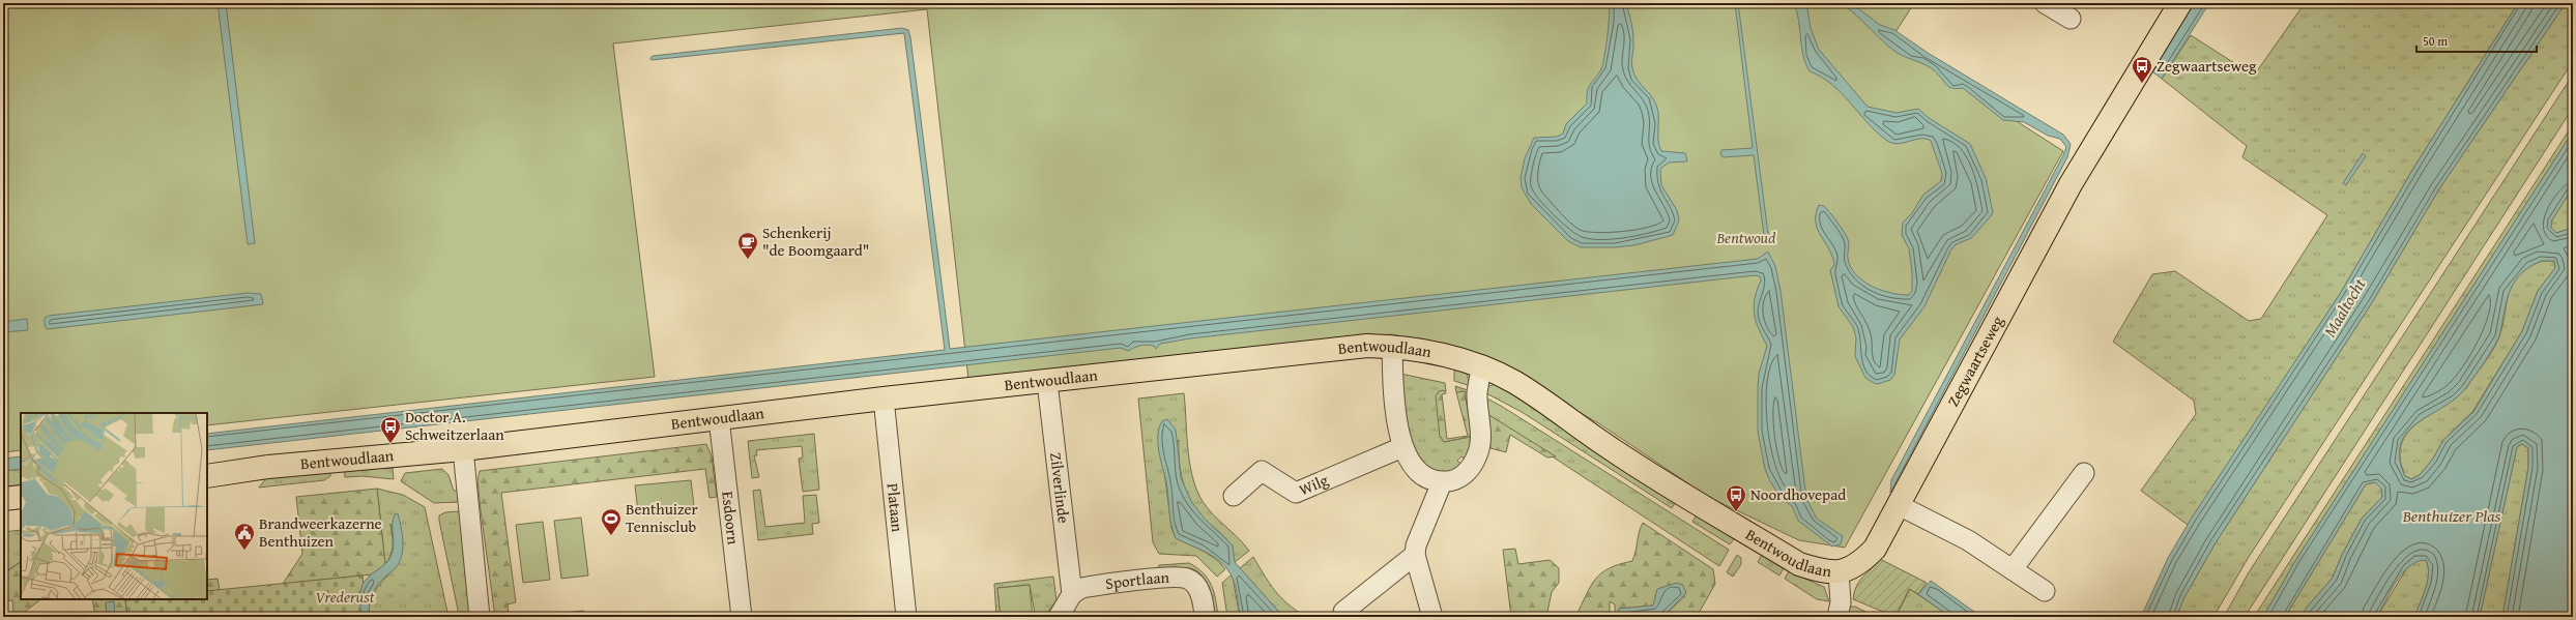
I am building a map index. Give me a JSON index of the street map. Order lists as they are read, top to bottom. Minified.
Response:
{"streets":{"main road":["Bentwoudlaan","Zegwaartseweg"],"street":["Wilg","Zilverlinde","Plataan","Esdoorn","Sportlaan"]},"crossings":[["Bentwoudlaan","Zegwaartseweg"],["Bentwoudlaan","Zilverlinde"],["Bentwoudlaan","Plataan"],["Bentwoudlaan","Esdoorn"],["Zilverlinde","Sportlaan"]],"water":["Maaltocht","Benthuizer Plas"],"parks":["Bentwoud","Vrederust"],"places":{"bus stop":["Zegwaartseweg","Doctor A. Schweitzerlaan","Noordhovepad"],"cafe":["Schenkerij \"de Boomgaard\""],"sports":["Benthuizer Tennisclub"],"public building":["Brandweerkazerne Benthuizen"]},"scale_bar":"50 m"}
